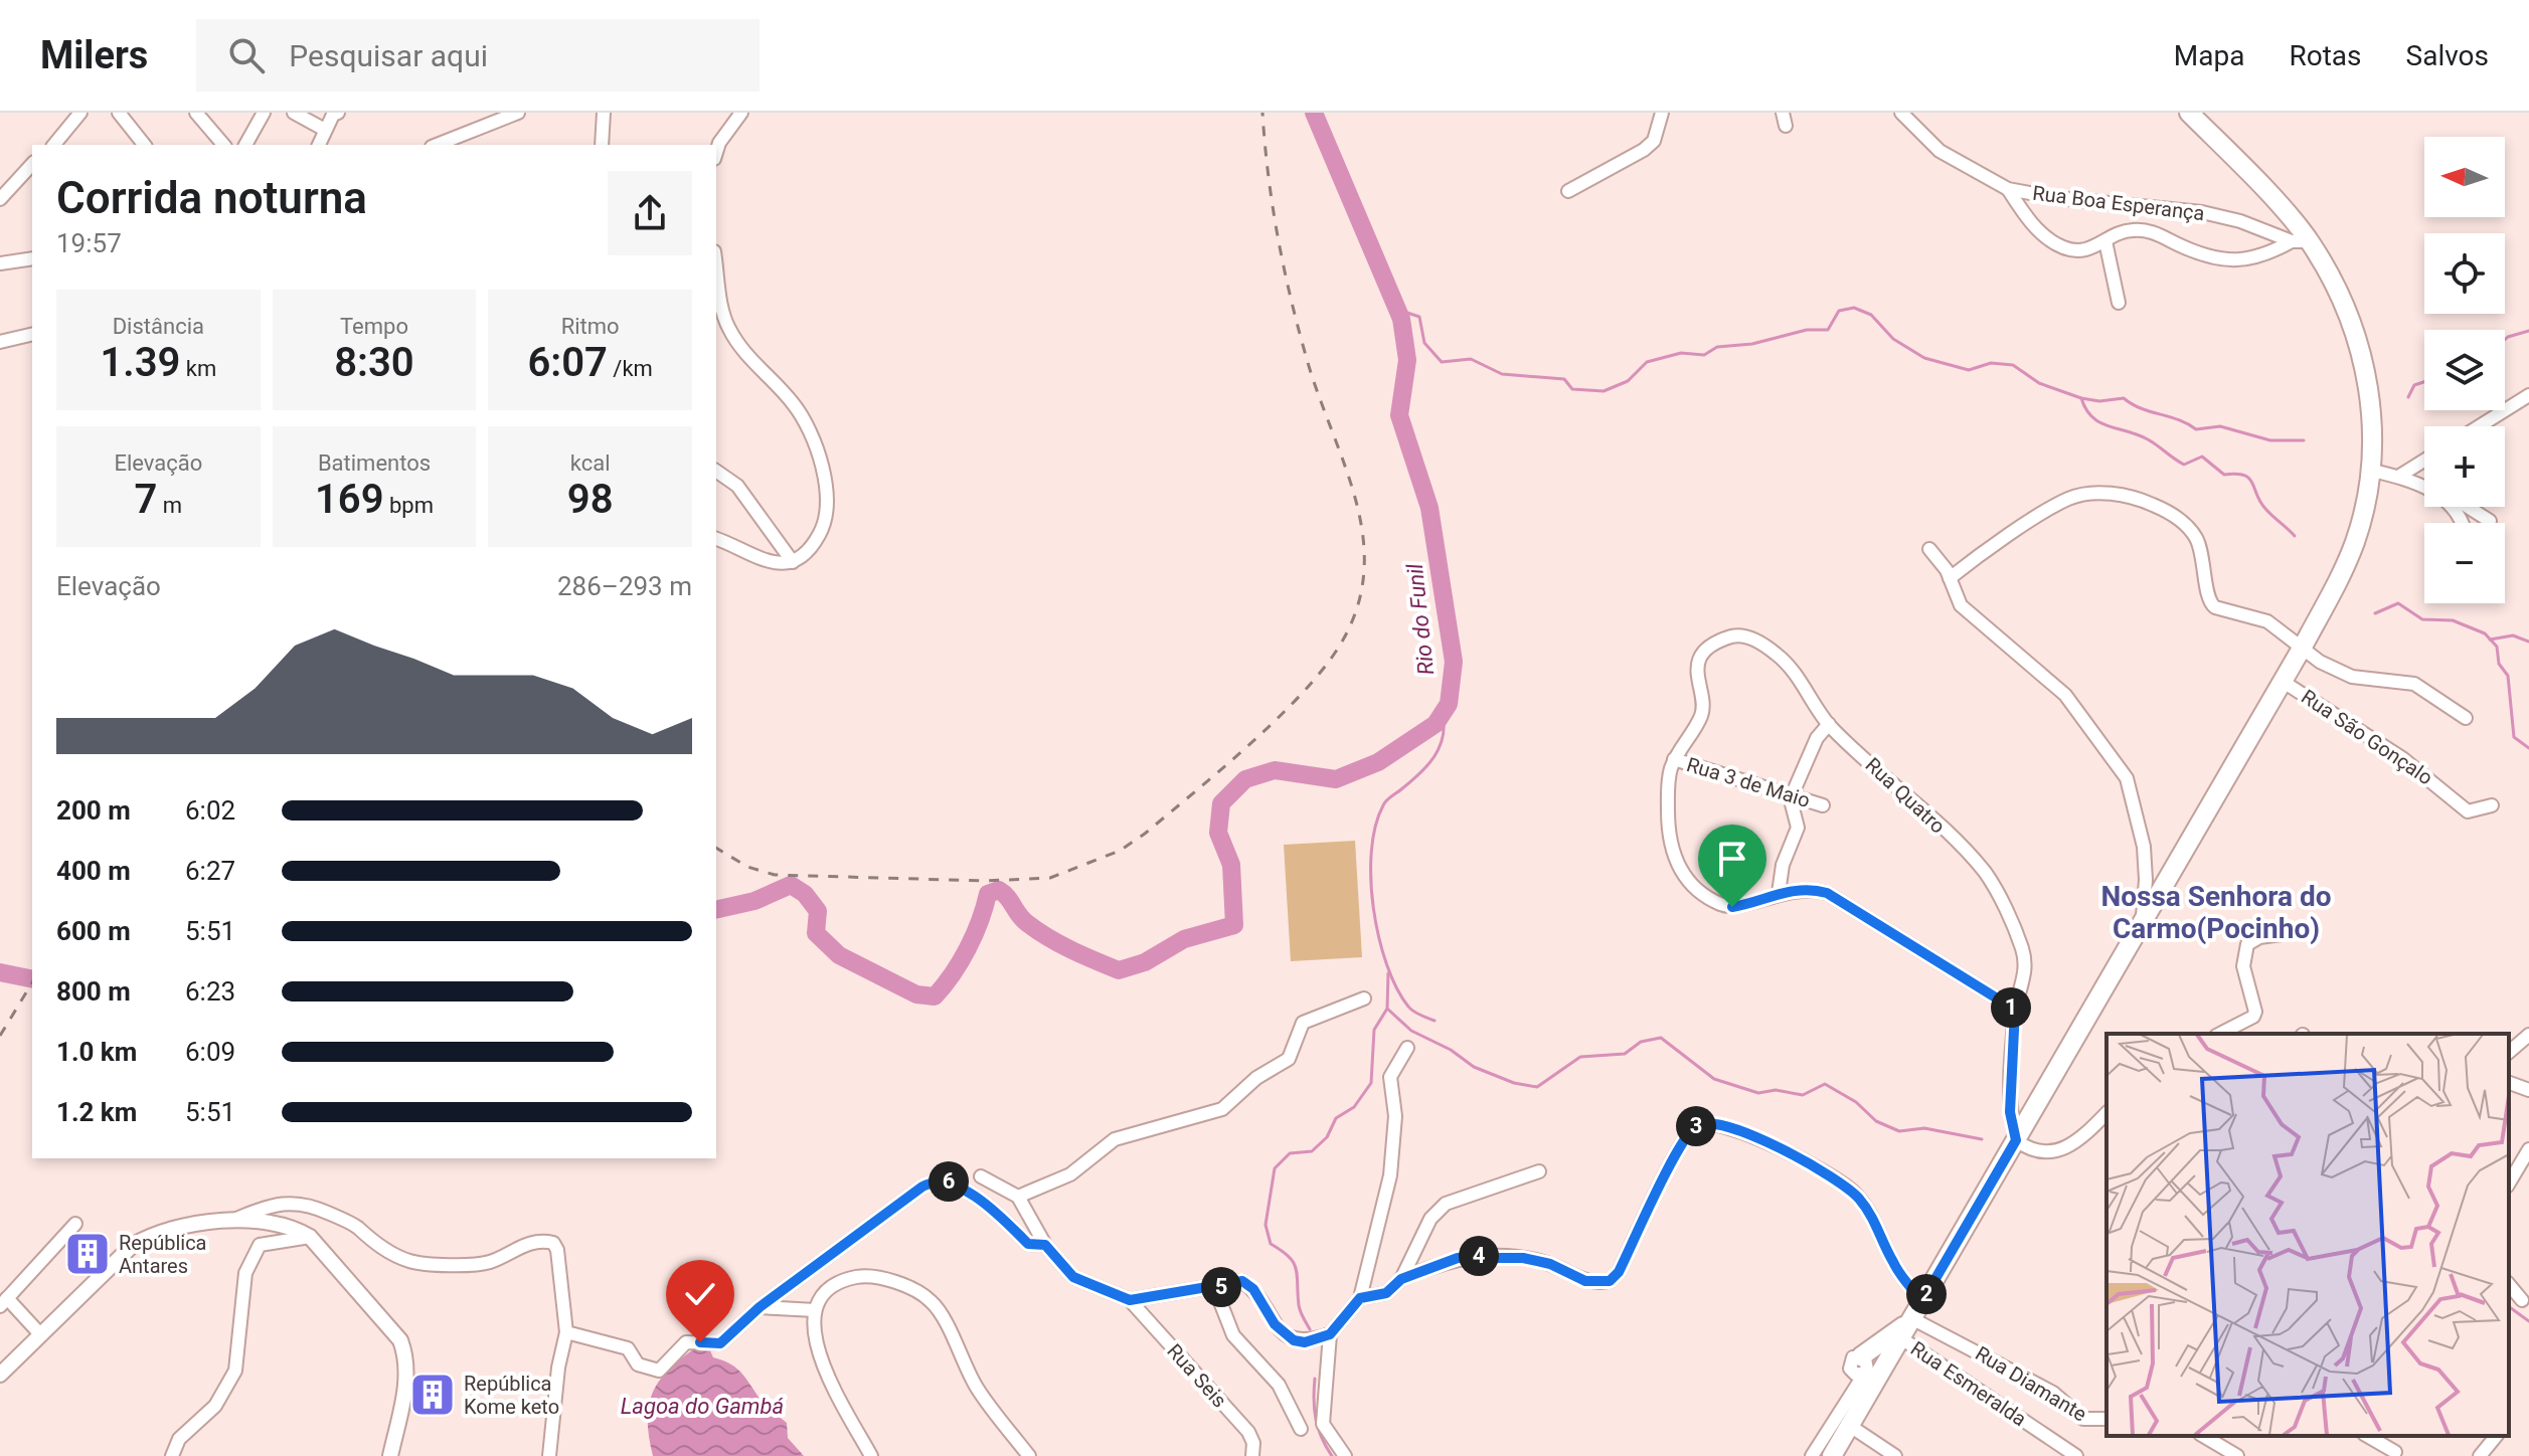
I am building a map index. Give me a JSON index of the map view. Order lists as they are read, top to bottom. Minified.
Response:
{"streets":{"street":["Rua Boa Esperança","Rua São Gonçalo","Rua 3 de Maio","Rua Quatro","Rua Seis","Rua Esmeralda","Rua Diamante"]},"crossings":[["Rua 3 de Maio","Rua Quatro"],["Rua Esmeralda","Rua Diamante"]],"districts":["Nossa Senhora do Carmo(Pocinho)"],"water":["Rio do Funil","Lagoa do Gambá"],"places":{"building":["República Antares","República Kome keto"]},"north":"left","page":{"header":"Milers","search":"Pesquisar aqui","nav":["Mapa","Rotas","Salvos"],"map_buttons":["+","−"],"heading":["Corrida noturna","19:57"],"stats":[["Distância","1.39 km"],["Tempo","8:30"],["Ritmo","6:07 /km"],["Elevação","7 m"],["Batimentos","169 bpm"],["kcal","98"]],"chart":["Elevação","286–293 m"],"list":[{"name":"200 m","note":"6:02"},{"name":"400 m","note":"6:27"},{"name":"600 m","note":"5:51"},{"name":"800 m","note":"6:23"},{"name":"1.0 km","note":"6:09"},{"name":"1.2 km","note":"5:51"}],"pins":["1","3","6","4","5","2"]}}
